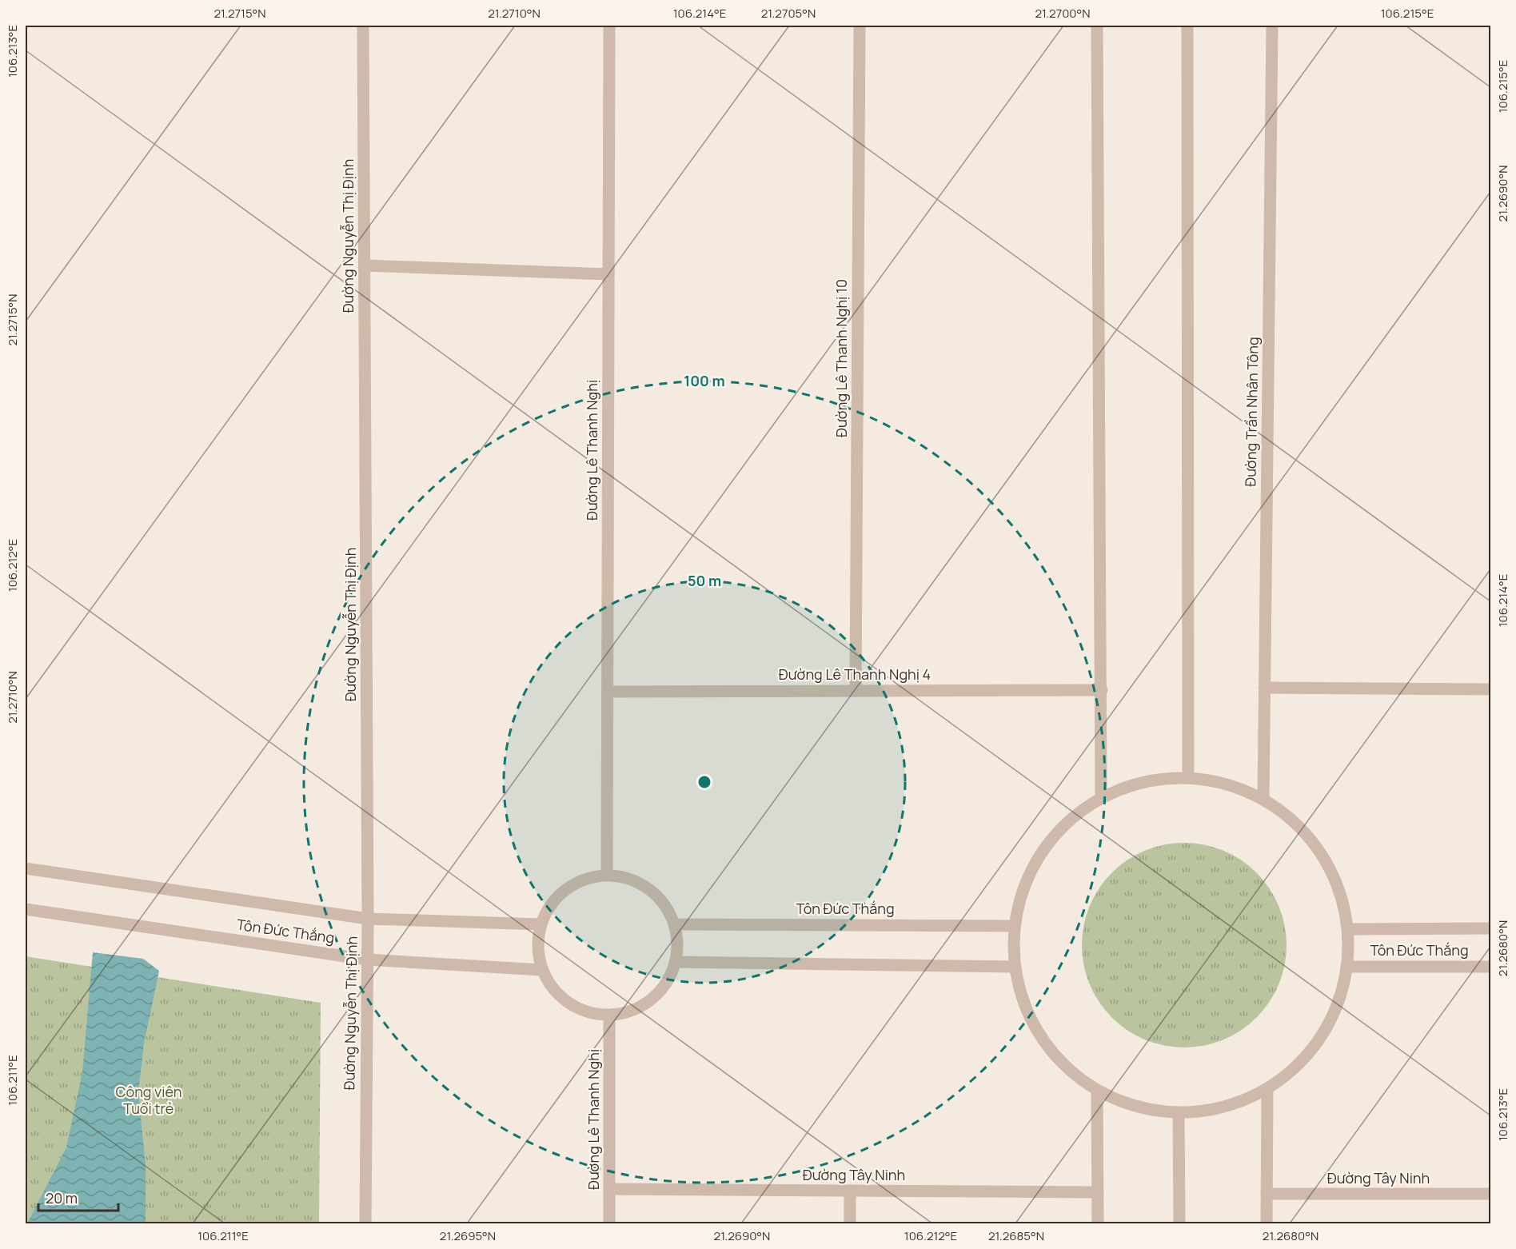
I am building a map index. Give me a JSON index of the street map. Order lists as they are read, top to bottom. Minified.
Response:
{"streets":{"street":["Đường Nguyễn Thị Định","Đường Lê Thanh Nghị 10","Đường Trần Nhân Tông","Đường Lê Thanh Nghị","Đường Lê Thanh Nghị 4","Tôn Đức Thắng","Đường Tây Ninh"]},"crossings":[["Đường Nguyễn Thị Định","Tôn Đức Thắng"],["Đường Lê Thanh Nghị 10","Đường Lê Thanh Nghị 4"],["Đường Lê Thanh Nghị","Đường Lê Thanh Nghị 4"],["Đường Lê Thanh Nghị","Tôn Đức Thắng"],["Đường Lê Thanh Nghị","Đường Tây Ninh"]],"parks":["Công viên Tuổi trẻ"],"scale_bar":"20 m","coordinates":["21.2715°N","21.2710°N","106.214°E","21.2705°N","21.2700°N","106.215°E","106.213°E","21.2690°N","106.212°E","21.2680°N","106.211°E","21.2695°N","21.2685°N"],"rings":["100 m","50 m"]}
